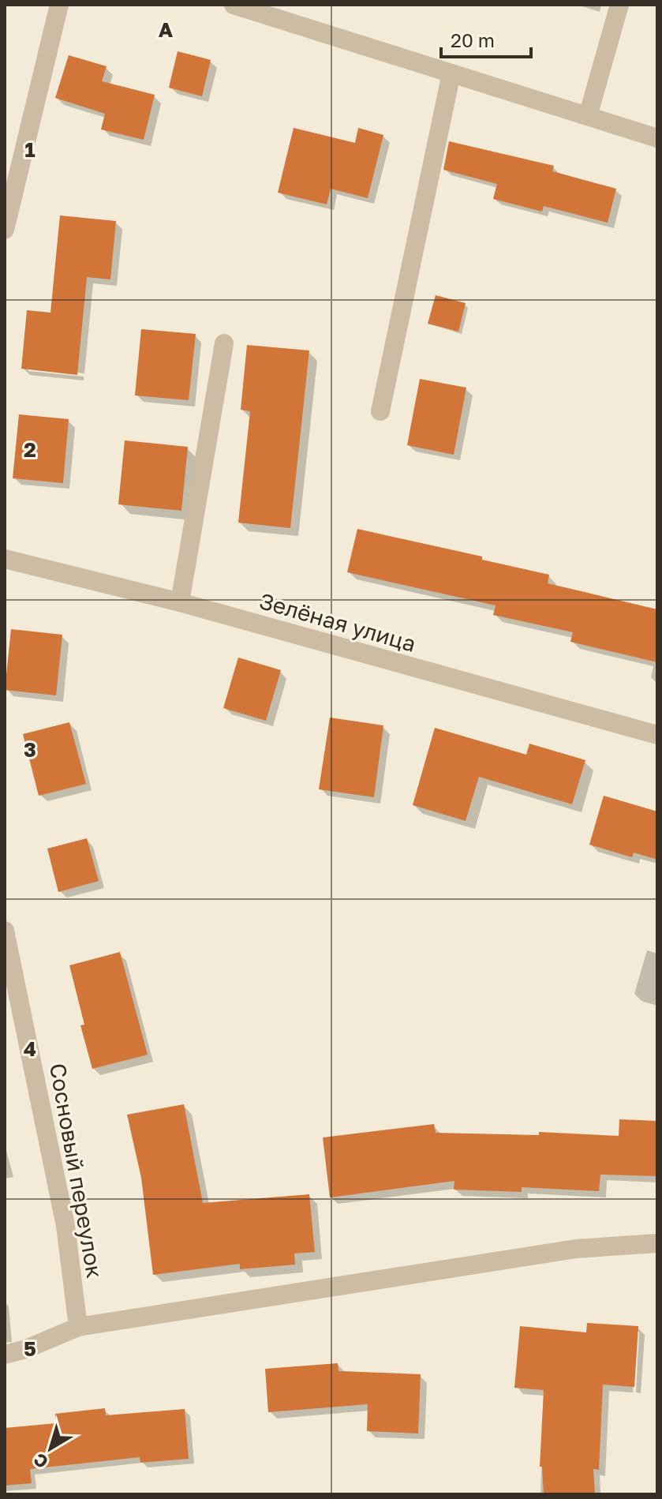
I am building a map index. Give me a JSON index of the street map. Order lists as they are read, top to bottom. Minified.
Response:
{"streets":{"street":["Зелёная улица","Сосновый переулок"]},"scale_bar":"20 m","north":"bottom left","grid":{"columns":["A"],"rows":["1","2","3","4","5"]}}
